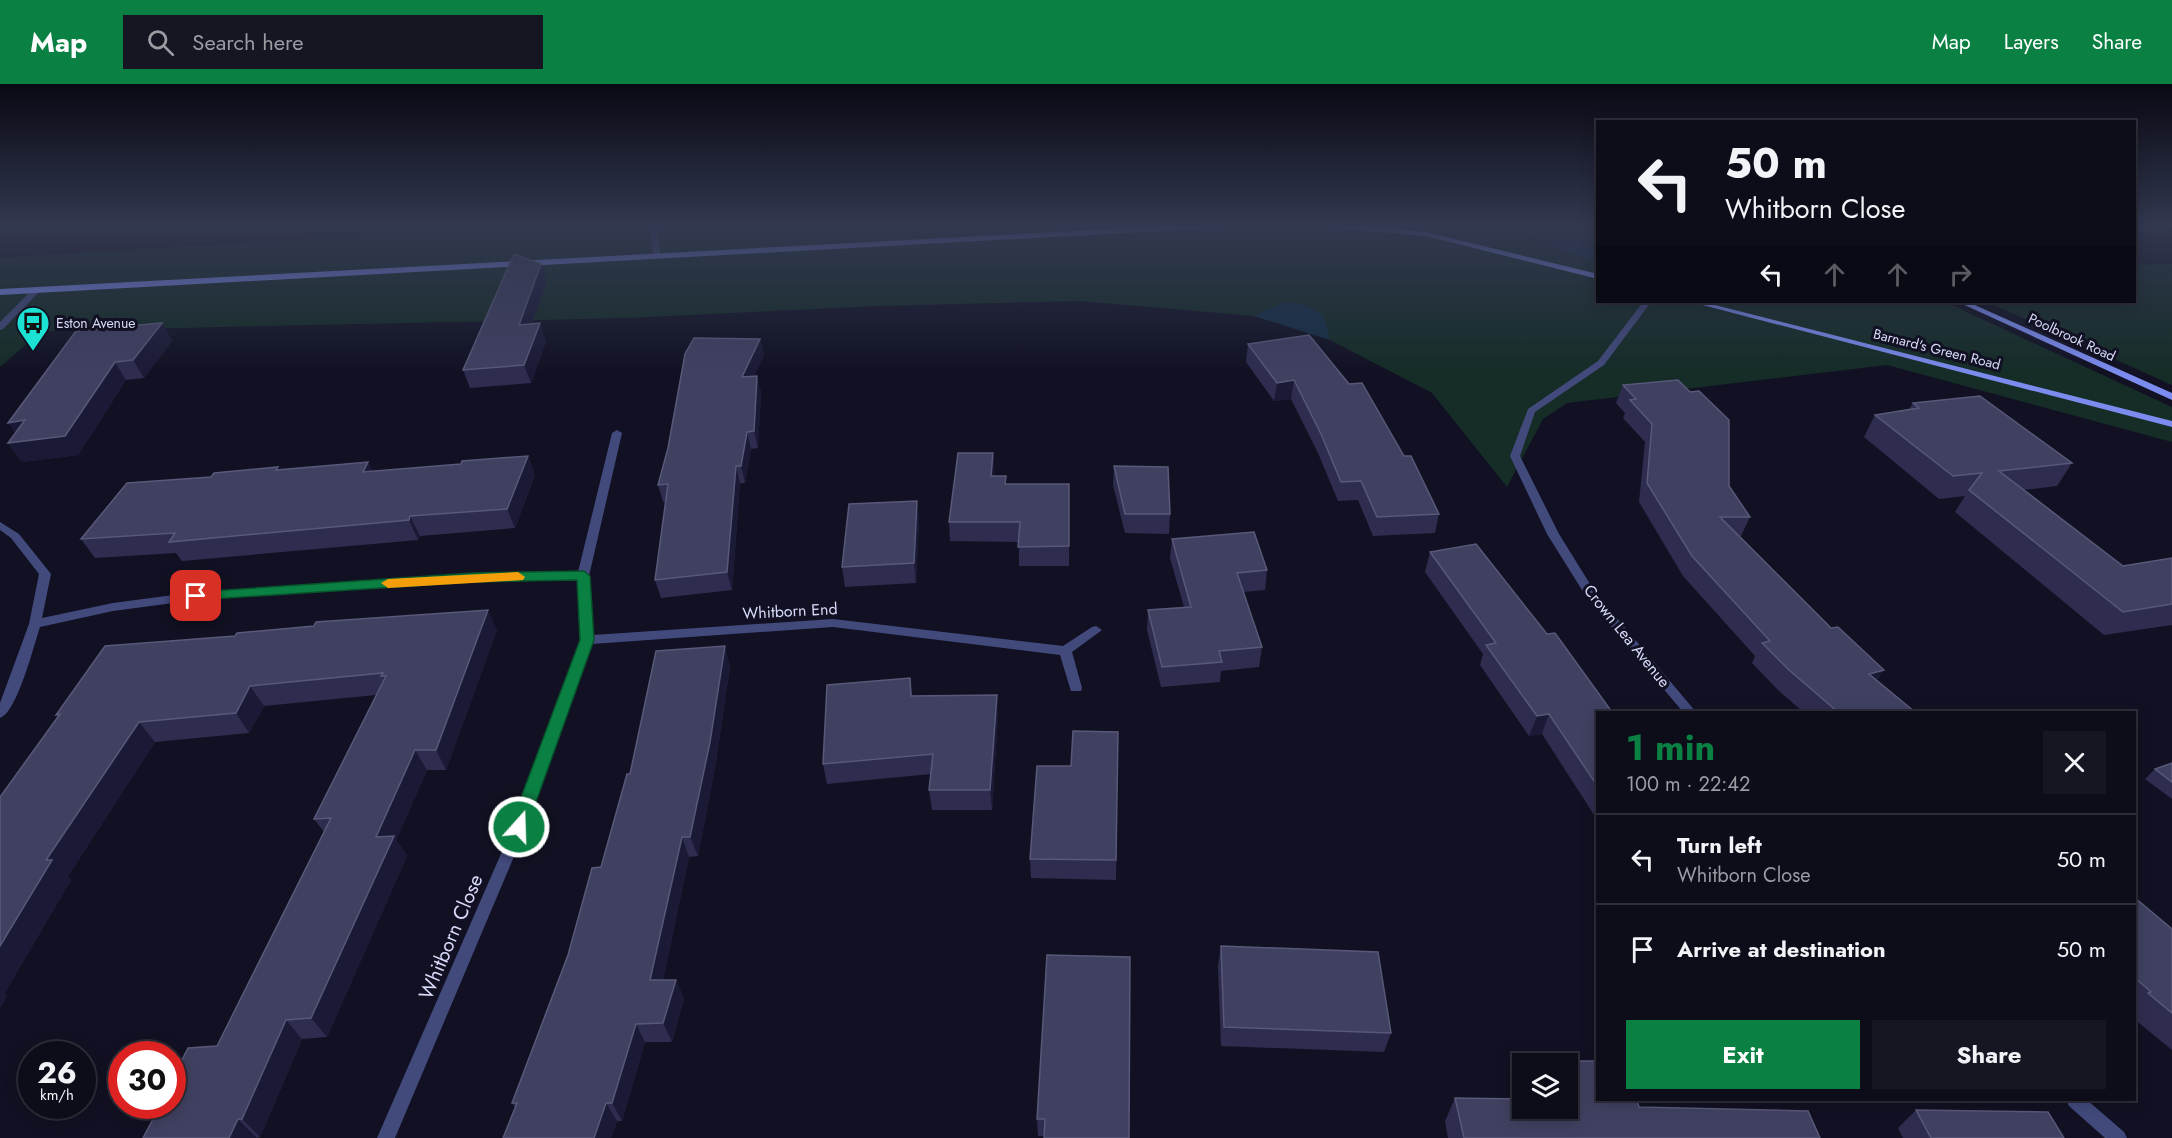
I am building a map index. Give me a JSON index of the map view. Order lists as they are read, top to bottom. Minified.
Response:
{"streets":{"main road":["Poolbrook Road","Barnard's Green Road"],"street":["Whitborn End","Crown Lea Avenue","Whitborn Close"]},"crossings":[["Whitborn End","Whitborn Close"]],"places":{"bus stop":["Eston Avenue"]},"page":{"header":"Map","search":"Search here","nav":["Map","Layers","Share"],"turn":["50 m","Whitborn Close"],"heading":["1 min","100 m · 22:42"],"list":[{"name":"Turn left","note":"Whitborn Close","value":"50 m"},{"name":"Arrive at destination","value":"50 m"}],"buttons":["Exit","Share"],"speed":"26 km/h","limit":"30"}}
